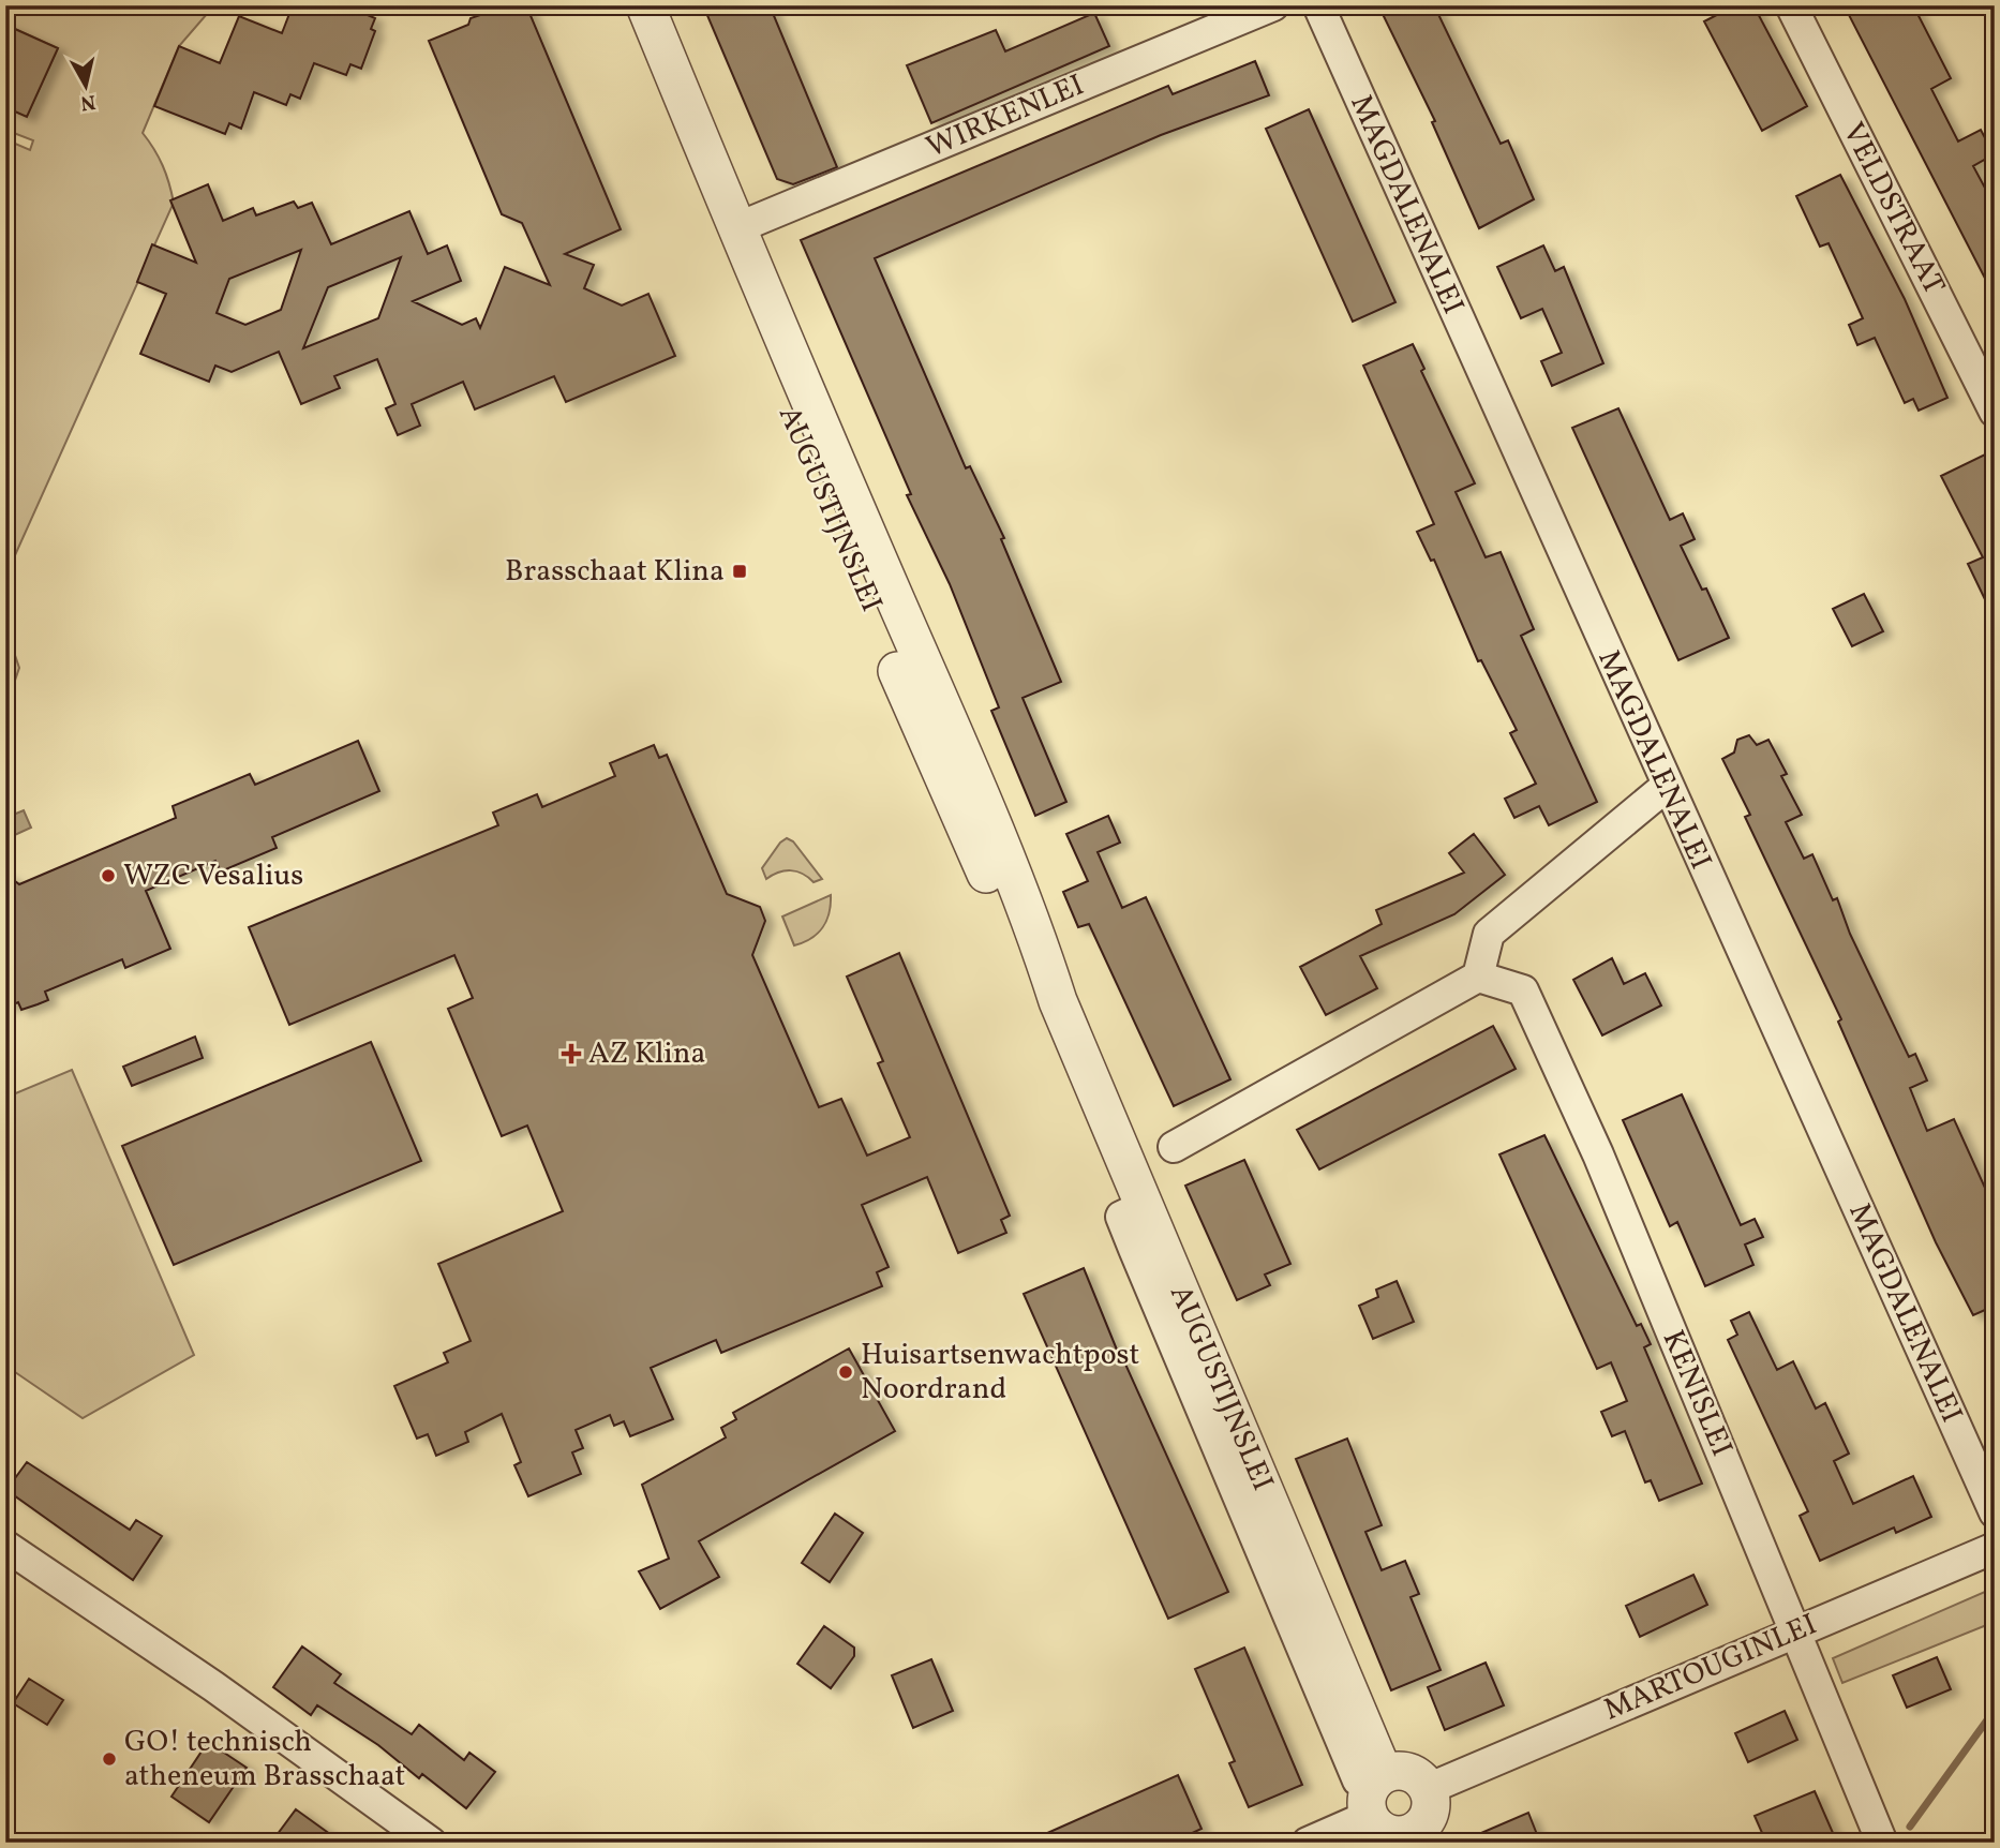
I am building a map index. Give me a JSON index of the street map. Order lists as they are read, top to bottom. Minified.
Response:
{"streets":{"street":["WIRKENLEI","MAGDALENALEI","VELDSTRAAT","AUGUSTIJNSLEI","KENISLEI","MARTOUGINLEI"]},"crossings":[["WIRKENLEI","AUGUSTIJNSLEI"],["KENISLEI","MARTOUGINLEI"]],"places":{"transit":["Brasschaat Klina"],"other":["WZC Vesalius","Huisartsenwachtpost Noordrand","GO! technisch atheneum Brasschaat"],"health":["AZ Klina"]},"north":"bottom"}
